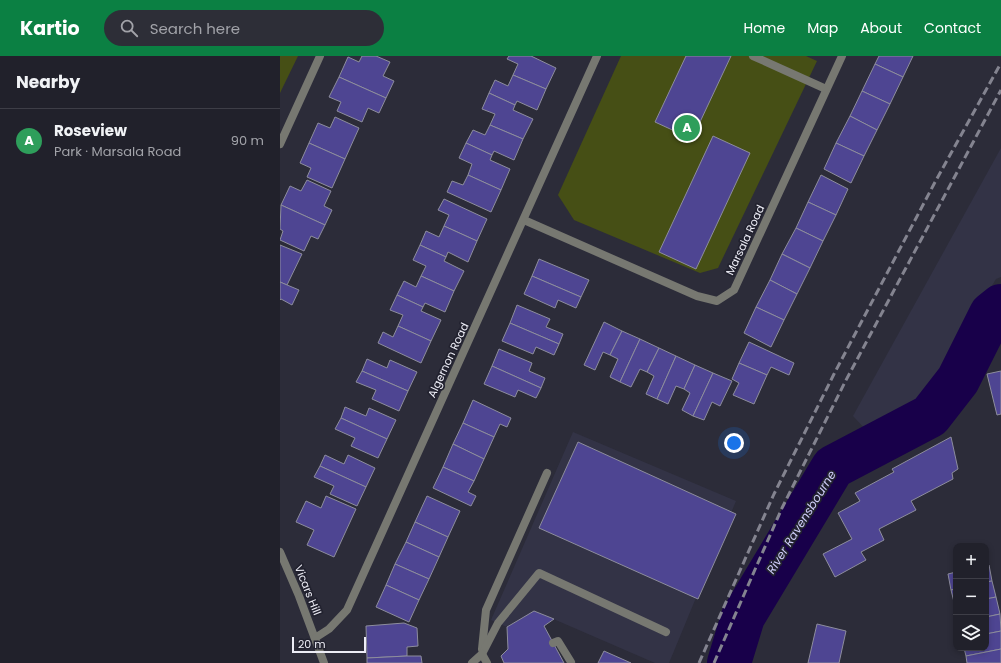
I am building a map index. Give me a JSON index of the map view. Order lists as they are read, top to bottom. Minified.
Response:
{"streets":{"street":["Marsala Road","Algernon Road","Vicars Hill"]},"crossings":[["Marsala Road","Algernon Road"],["Algernon Road","Vicars Hill"]],"water":["River Ravensbourne"],"scale_bar":"20 m","page":{"header":"Kartio","search":"Search here","nav":["Home","Map","About","Contact"],"heading":"Nearby","list":[{"mark":"A","name":"Roseview","note":"Park · Marsala Road","value":"90 m"}],"pins":"A","map_buttons":["+","−"],"scale":"20 m"}}
